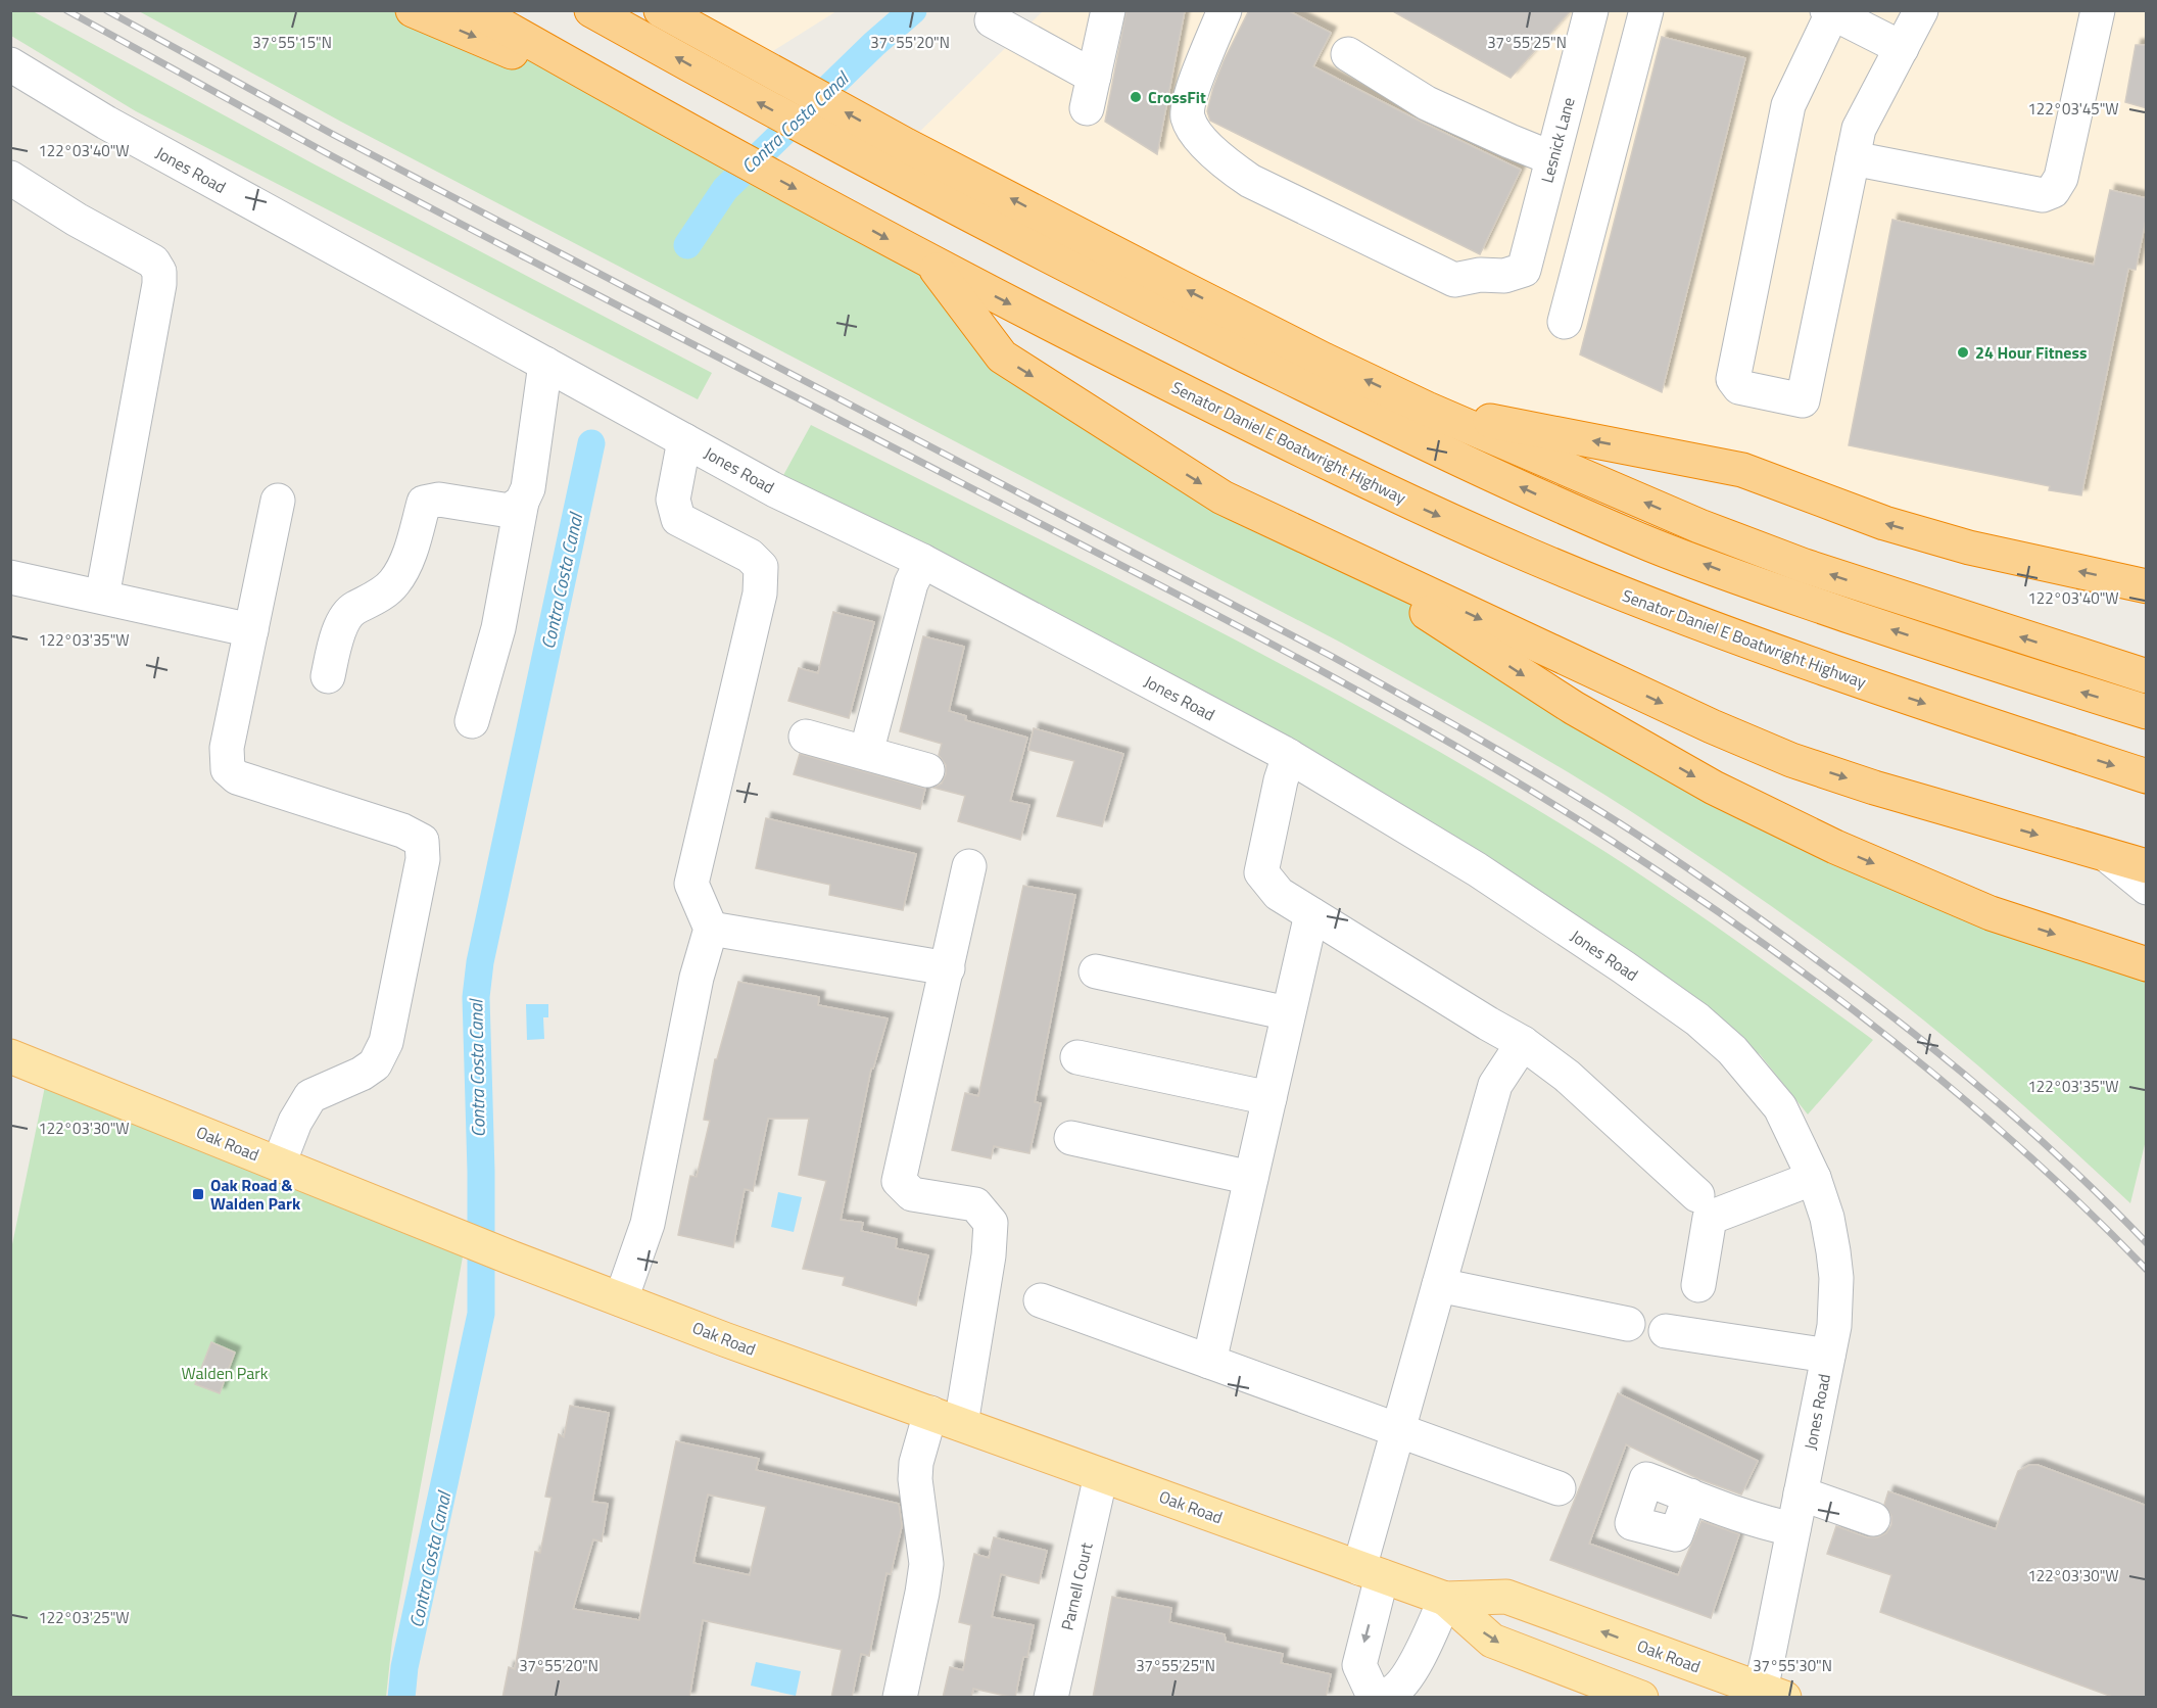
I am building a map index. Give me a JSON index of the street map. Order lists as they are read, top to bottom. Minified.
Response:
{"streets":{"highway":["Senator Daniel E Boatwright Highway"],"main road":["Oak Road"],"street":["Lesnick Lane","Jones Road","Parnell Court"]},"crossings":[["Jones Road","Oak Road"],["Oak Road","Parnell Court"]],"water":["Contra Costa Canal"],"parks":["Walden Park"],"places":{"other":["CrossFit","24 Hour Fitness"],"transit":["Oak Road & Walden Park"]},"coordinates":["37°55'15\"N","37°55'20\"N","37°55'25\"N","122°03'45\"W","122°03'40\"W","122°03'35\"W","122°03'30\"W","122°03'25\"W","37°55'30\"N"]}
